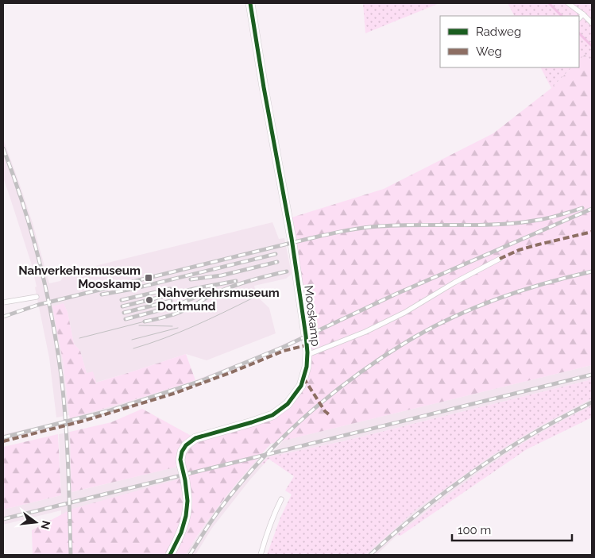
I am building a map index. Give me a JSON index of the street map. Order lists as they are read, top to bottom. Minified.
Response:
{"streets":{"street":["Mooskamp"]},"places":{"transit":["Nahverkehrsmuseum Mooskamp"],"other":["Nahverkehrsmuseum Dortmund"]},"legend":["Radweg","Weg"],"scale_bar":"100 m","north":"right"}
